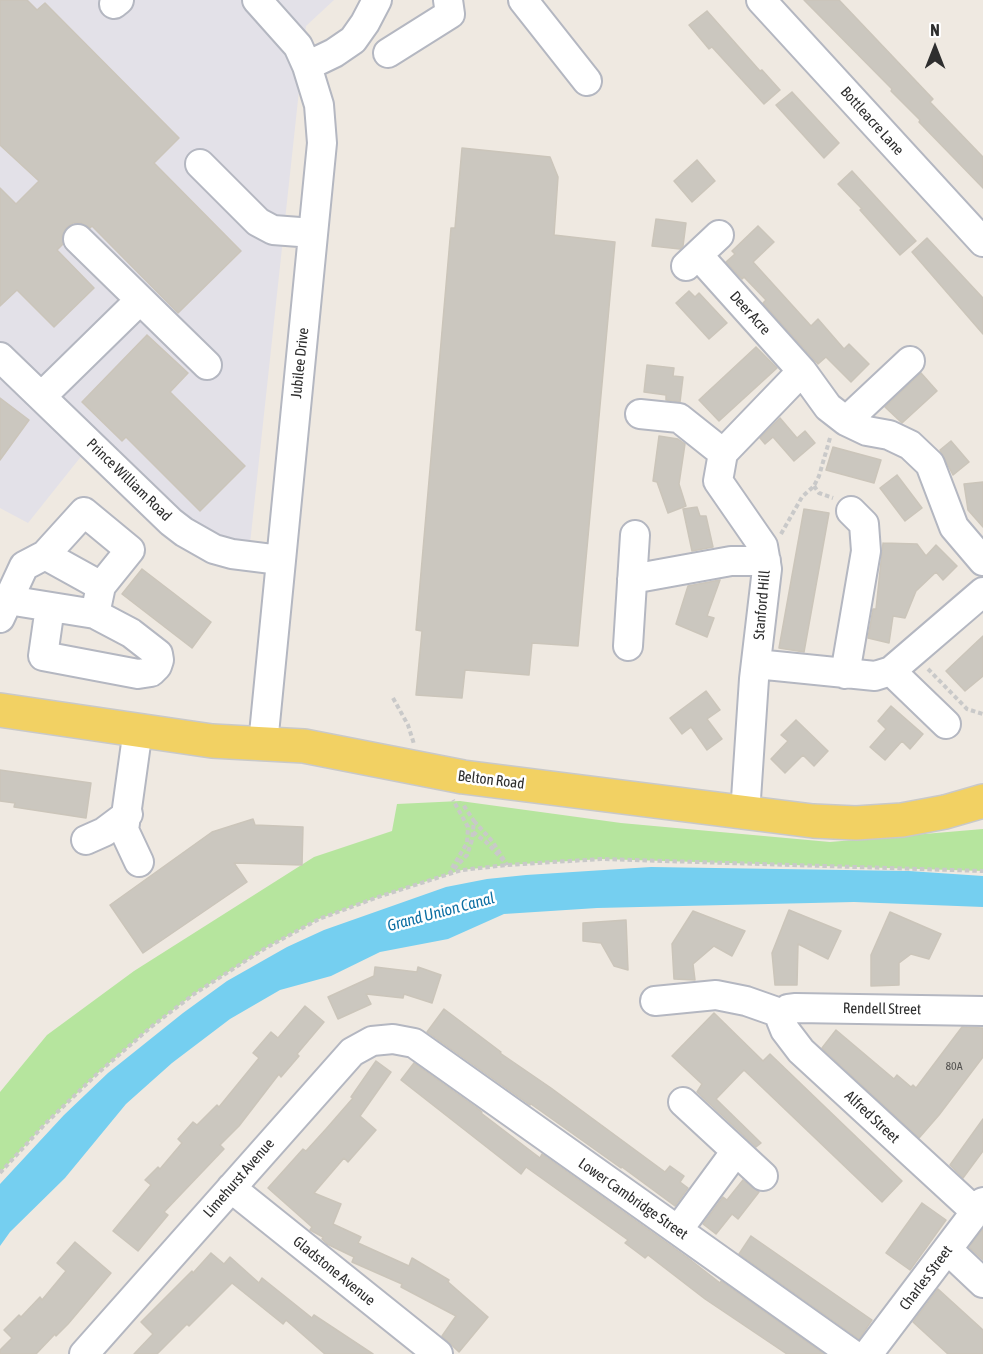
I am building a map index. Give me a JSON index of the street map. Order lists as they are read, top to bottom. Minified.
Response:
{"streets":{"main road":["Belton Road"],"street":["Bottleacre Lane","Deer Acre","Jubilee Drive","Prince William Road","Stanford Hill","Rendell Street","Alfred Street","Limehurst Avenue","Lower Cambridge Street","Gladstone Avenue","Charles Street"]},"crossings":[["Jubilee Drive","Prince William Road"],["Jubilee Drive","Belton Road"],["Stanford Hill","Belton Road"],["Rendell Street","Alfred Street"],["Alfred Street","Charles Street"],["Limehurst Avenue","Lower Cambridge Street"],["Limehurst Avenue","Gladstone Avenue"]],"water":["Grand Union Canal"],"house_numbers":["80A"],"north":"top"}
